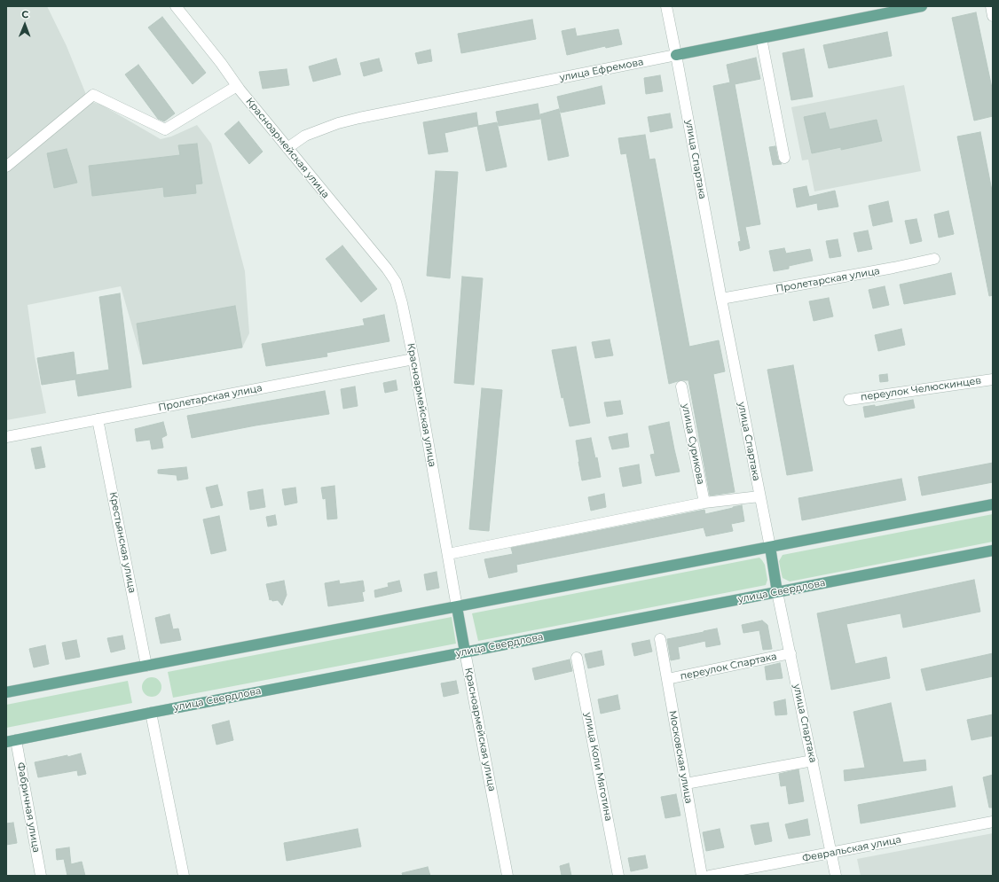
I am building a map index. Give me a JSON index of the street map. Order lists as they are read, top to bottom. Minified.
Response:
{"streets":{"main road":["улица Ефремова","Красноармейская улица","улица Спартака","улица Свердлова"],"street":["Пролетарская улица","переулок Челюскинцев","улица Сурикова","Крестьянская улица","переулок Спартака","Московская улица","улица Коли Мяготина","Фабричная улица","Февральская улица"]},"crossings":[["улица Ефремова","Красноармейская улица"],["улица Ефремова","улица Спартака"],["Красноармейская улица","Пролетарская улица"],["Красноармейская улица","улица Свердлова"],["улица Спартака","Пролетарская улица"],["улица Спартака","улица Свердлова"],["улица Спартака","переулок Спартака"],["улица Спартака","Февральская улица"],["Пролетарская улица","Крестьянская улица"],["улица Свердлова","Фабричная улица"],["переулок Спартака","Московская улица"]],"north":"top"}
